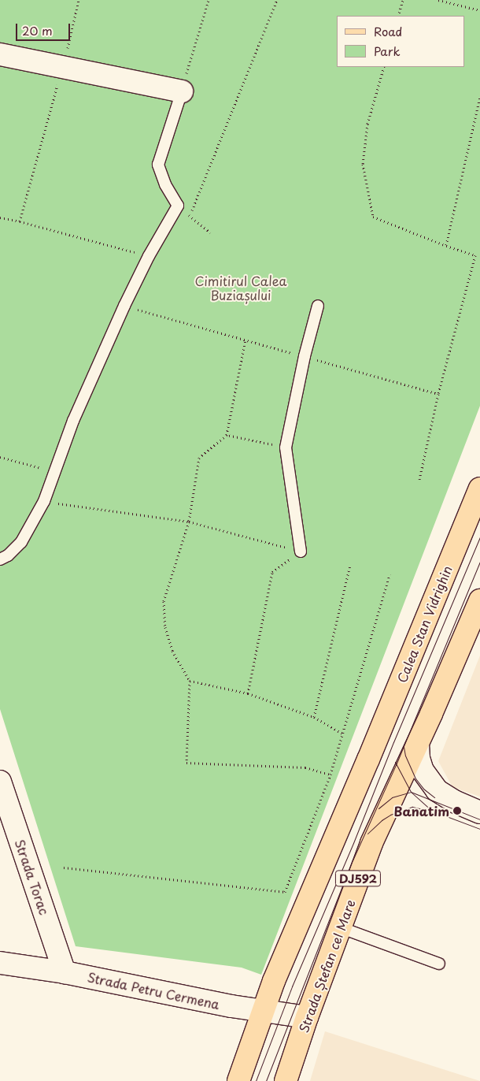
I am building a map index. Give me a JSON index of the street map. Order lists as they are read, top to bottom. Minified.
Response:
{"streets":{"main road":["Calea Stan Vidrighin","DJ592","Strada Ștefan cel Mare"],"street":["Strada Torac","Strada Petru Cermena"]},"crossings":[["Calea Stan Vidrighin","DJ592"],["Calea Stan Vidrighin","Strada Petru Cermena"],["Strada Torac","Strada Petru Cermena"],["DJ592","Strada Ștefan cel Mare"],["DJ592","Strada Petru Cermena"],["Strada Ștefan cel Mare","Strada Petru Cermena"]],"parks":["Cimitirul Calea Buziașului"],"places":["Banatim"],"legend":["Road","Park"],"scale_bar":"20 m"}
